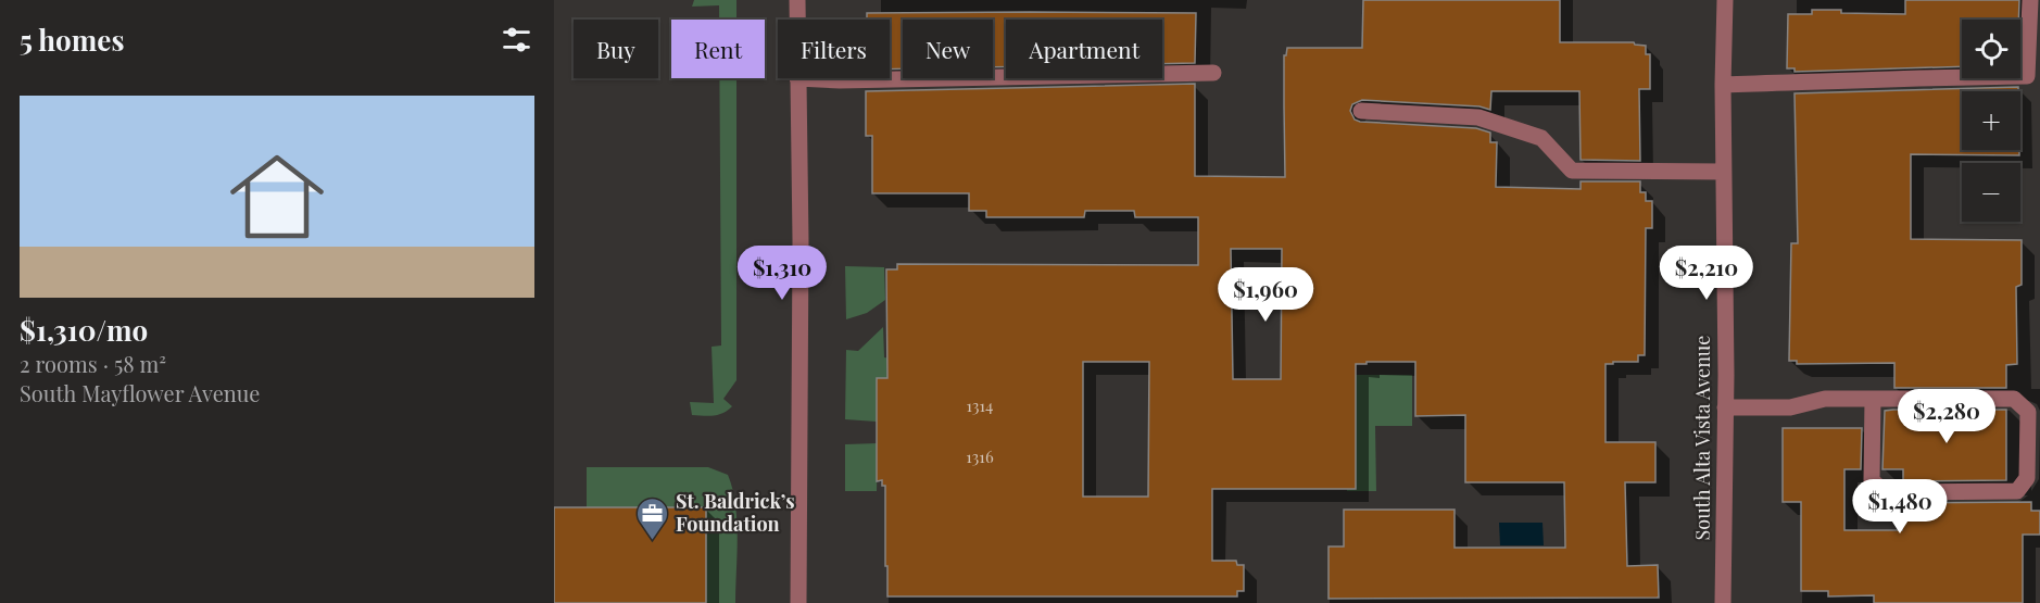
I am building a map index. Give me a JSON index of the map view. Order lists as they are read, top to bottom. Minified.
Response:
{"streets":{"street":["South Alta Vista Avenue"]},"places":{"office":["St. Baldrick’s Foundation"]},"house_numbers":["1314","1316"],"page":{"heading":"5 homes","map_buttons":["+","−"],"chip":["Buy","Rent","Filters","New","Apartment"],"list":[{"name":"$1,310/mo","note":"2 rooms · 58 m² · South Mayflower Avenue"}],"price":["$1,310","$2,210","$1,960","$2,280","$1,480"]}}
